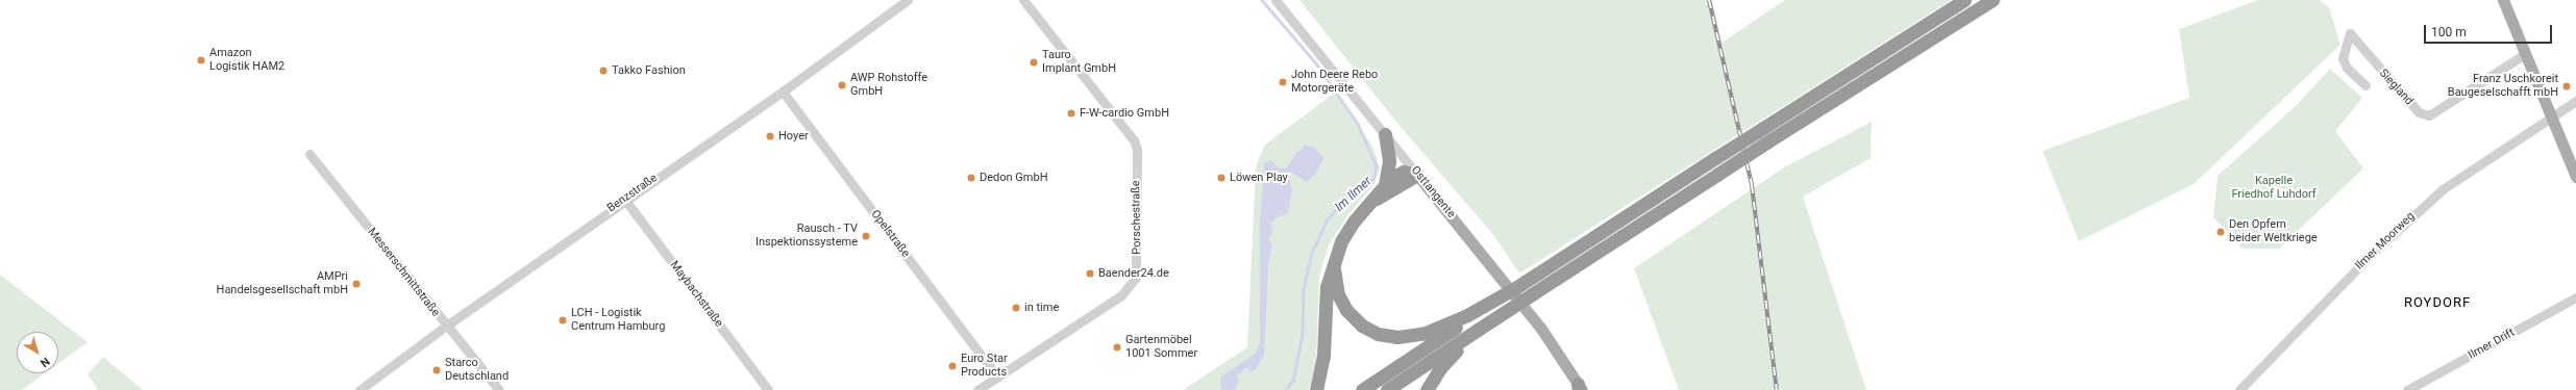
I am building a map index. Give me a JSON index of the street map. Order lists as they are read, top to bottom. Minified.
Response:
{"streets":{"main road":["Osttangente"],"street":["Siegland","Benzstraße","Porschestraße","Opelstraße","Ilmer Moorweg","Messerschmittstraße","Maybachstraße","Ilmer Drift"]},"crossings":[["Benzstraße","Opelstraße"],["Benzstraße","Messerschmittstraße"],["Benzstraße","Maybachstraße"],["Porschestraße","Opelstraße"]],"districts":["ROYDORF"],"water":["Im Ilmer"],"parks":["Kapelle Friedhof Luhdorf"],"places":["Amazon Logistik HAM2","Tauro Implant GmbH","Takko Fashion","John Deere Rebo Motorgeräte","AWP Rohstoffe GmbH","Franz Uschkoreit Baugeselschafft mbH","F-W-cardio GmbH","Hoyer","Dedon GmbH","Löwen Play","Den Opfern beider Weltkriege","Rausch - TV Inspektionssysteme","Baender24.de","AMPri Handelsgesellschaft mbH","in time","LCH - Logistik Centrum Hamburg","Gartenmöbel 1001 Sommer","Euro Star Products","Starco Deutschland"],"scale_bar":"100 m","north":"bottom right"}
